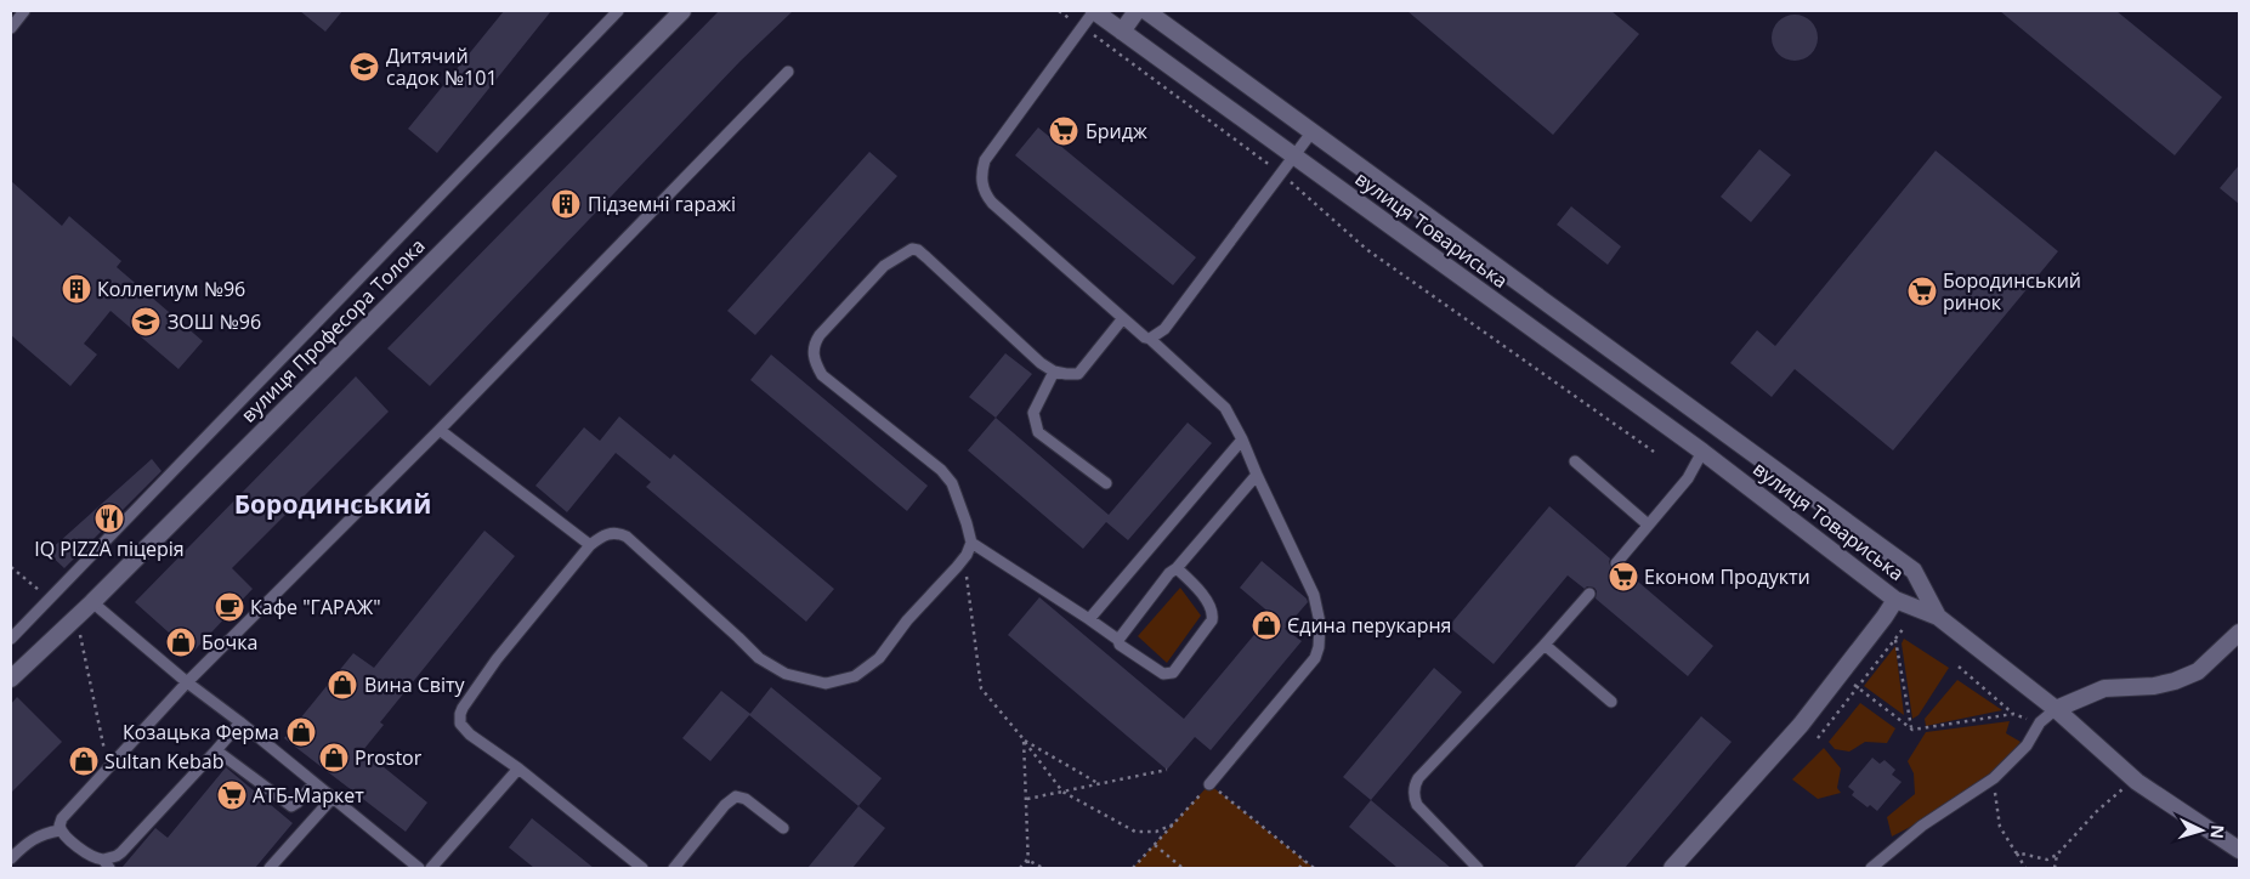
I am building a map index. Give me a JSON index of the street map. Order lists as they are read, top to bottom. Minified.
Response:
{"streets":{"street":["вулиця Товариська","вулиця Професора Толока"]},"districts":["Бородинський"],"places":{"school or university":["Дитячий садок №101","ЗОШ №96"],"supermarket":["Бридж","Бородинський ринок","Економ Продукти","АТБ-Маркет"],"building":["Підземні гаражі","Коллегиум №96"],"restaurant":["IQ PIZZA піцерія"],"cafe":["Кафе \"ГАРАЖ\""],"shop":["Єдина перукарня","Бочка","Вина Світу","Козацька Ферма","Prostor","Sultan Kebab"]},"north":"right"}
